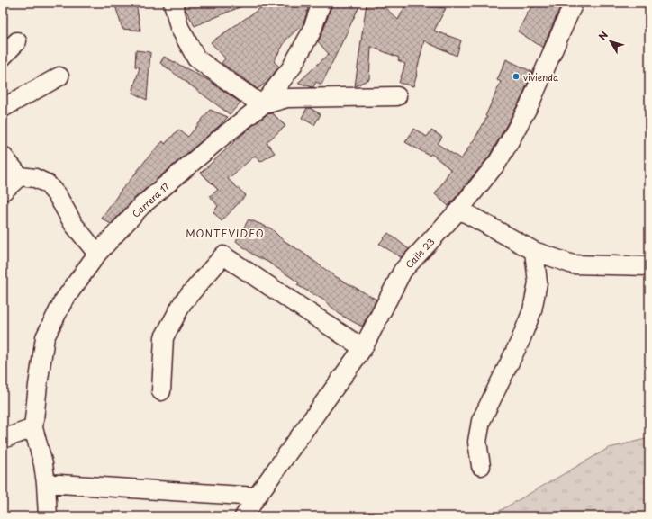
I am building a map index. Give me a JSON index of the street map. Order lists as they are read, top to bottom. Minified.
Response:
{"streets":{"street":["Carrera 17","Calle 23"]},"districts":["MONTEVIDEO"],"places":["vivienda"],"north":"top left"}
